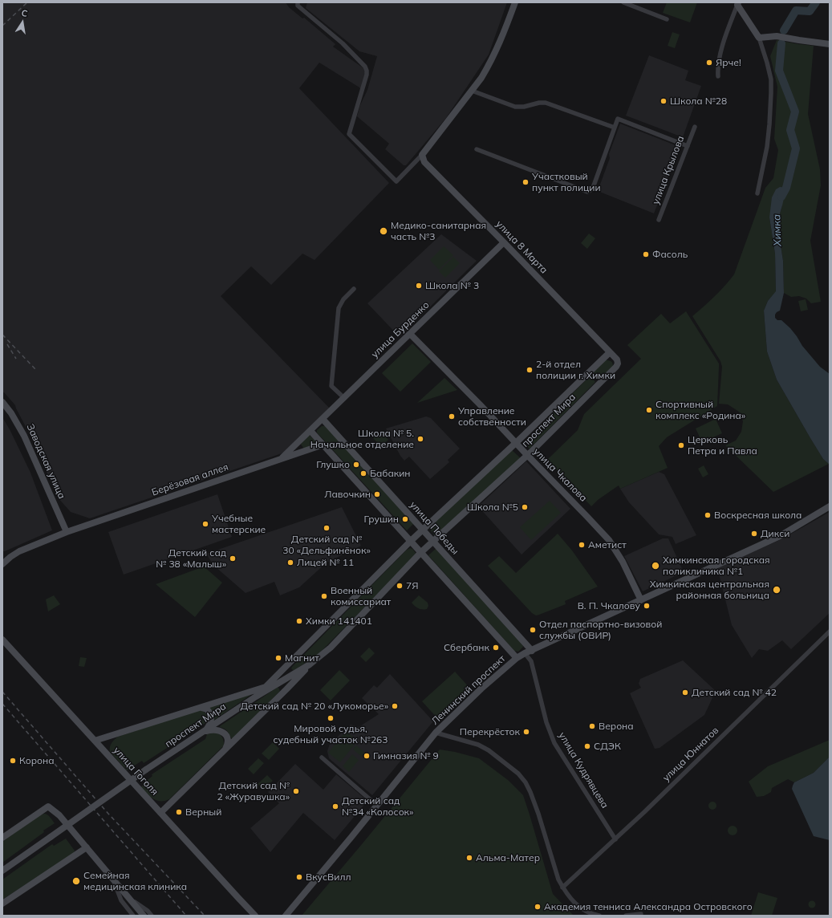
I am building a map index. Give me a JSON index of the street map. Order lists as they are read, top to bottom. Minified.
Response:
{"streets":{"street":["улица Крылова","улица 8 Марта","улица Бурденко","проспект Мира","Заводская улица","улица Чкалова","Берёзовая аллея","улица Победы","Ленинский проспект","улица Юннатов","улица Кудрявцева","улица Гоголя"]},"crossings":[["улица 8 Марта","улица Бурденко"],["улица 8 Марта","проспект Мира"],["улица Бурденко","улица Чкалова"],["улица Бурденко","Берёзовая аллея"],["улица Бурденко","улица Победы"],["проспект Мира","улица Чкалова"],["проспект Мира","улица Победы"],["Заводская улица","Берёзовая аллея"],["улица Чкалова","Ленинский проспект"],["улица Победы","Ленинский проспект"],["Ленинский проспект","улица Кудрявцева"],["улица Юннатов","улица Кудрявцева"]],"water":["Химка"],"places":["Ярче!","Школа №28","Участковый пункт полиции","Медико-санитарная часть №3","Фасоль","Школа № 3","2-й отдел полиции г. Химки","Спортивный комплекс «Родина»","Управление собственности","Школа № 5. Начальное отделение","Церковь Петра и Павла","Глушко","Бабакин","Лавочкин","Школа №5","Воскресная школа","Грушин","Учебные мастерские","Детский сад № 30 «Дельфинёнок»","Дикси","Аметист","Детский сад № 38 «Малыш»","Лицей № 11","Химкинская городская поликлиника №1","7Я","Химкинская центральная районная больница","Военный комиссариат","В. П. Чкалову","Химки 141401","Отдел паспортно-визовой службы (ОВИР)","Сбербанк","Магнит","Детский сад № 42","Детский сад № 20 «Лукоморье»","Мировой судья, судебный участок №263","Верона","Перекрёсток","СДЭК","Гимназия № 9","Корона","Детский сад № 2 «Журавушка»","Детский сад №34 «Колосок»","Верный","Альма-Матер","ВкусВилл","Семейная медицинская клиника","Академия тенниса Александра Островского"],"north":"top"}
